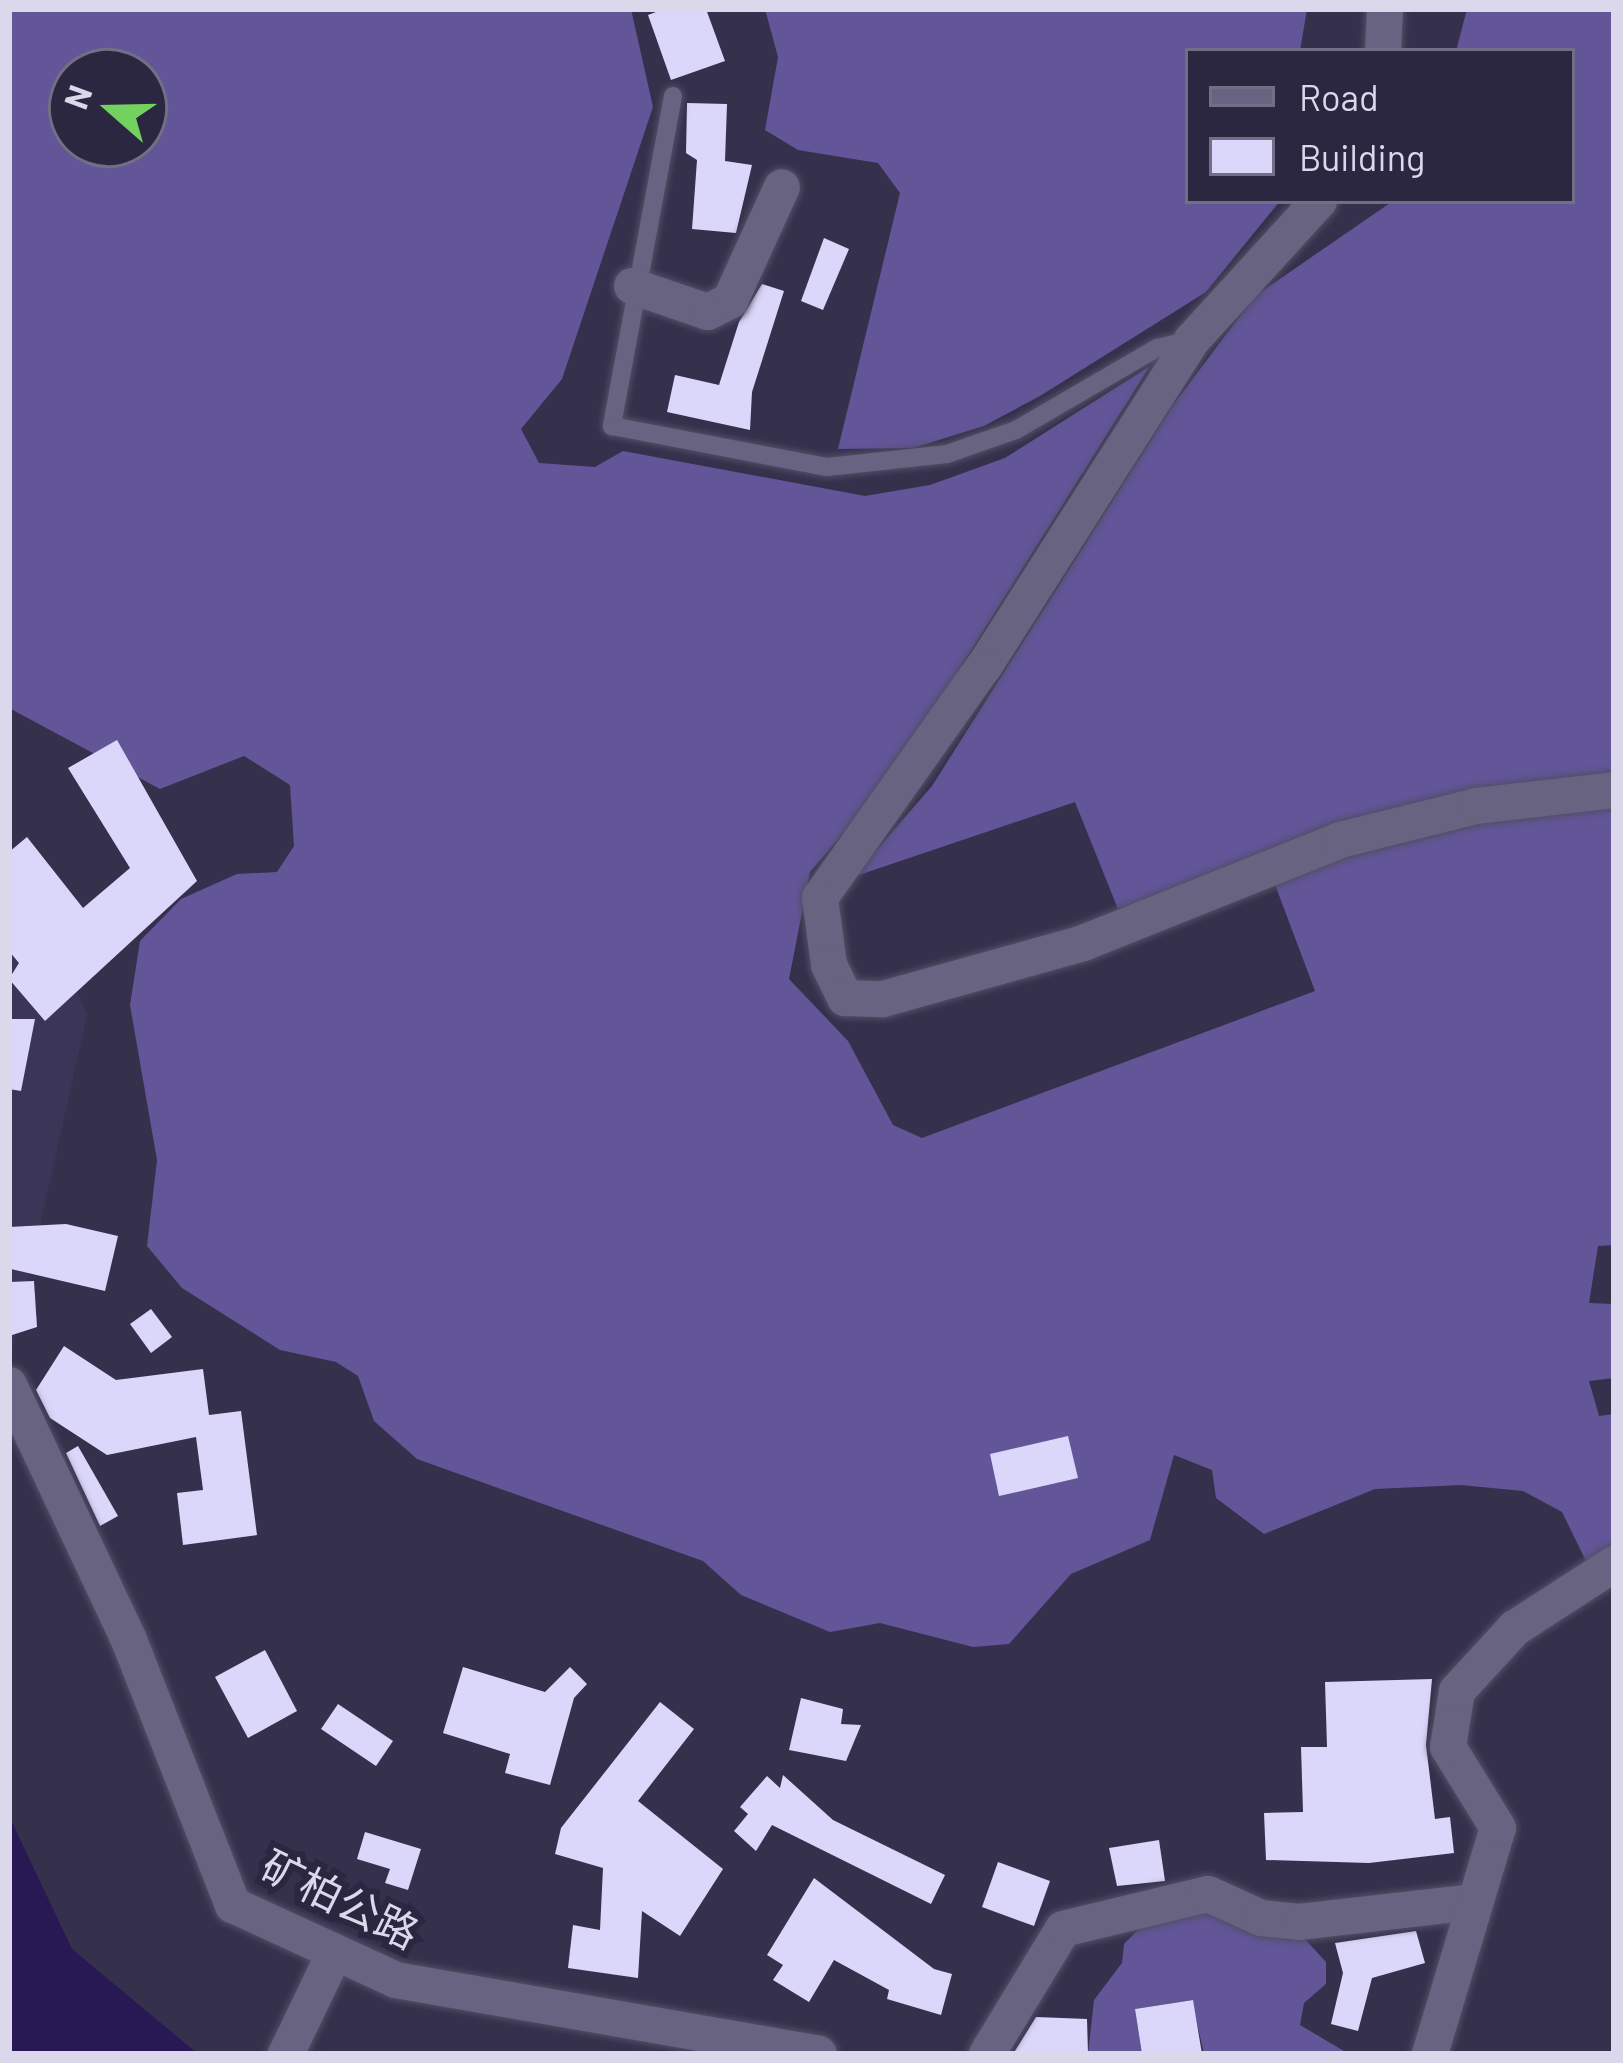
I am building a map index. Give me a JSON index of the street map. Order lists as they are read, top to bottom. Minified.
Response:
{"streets":{"street":["矿柏公路"]},"legend":["Road","Building"],"north":"left"}
